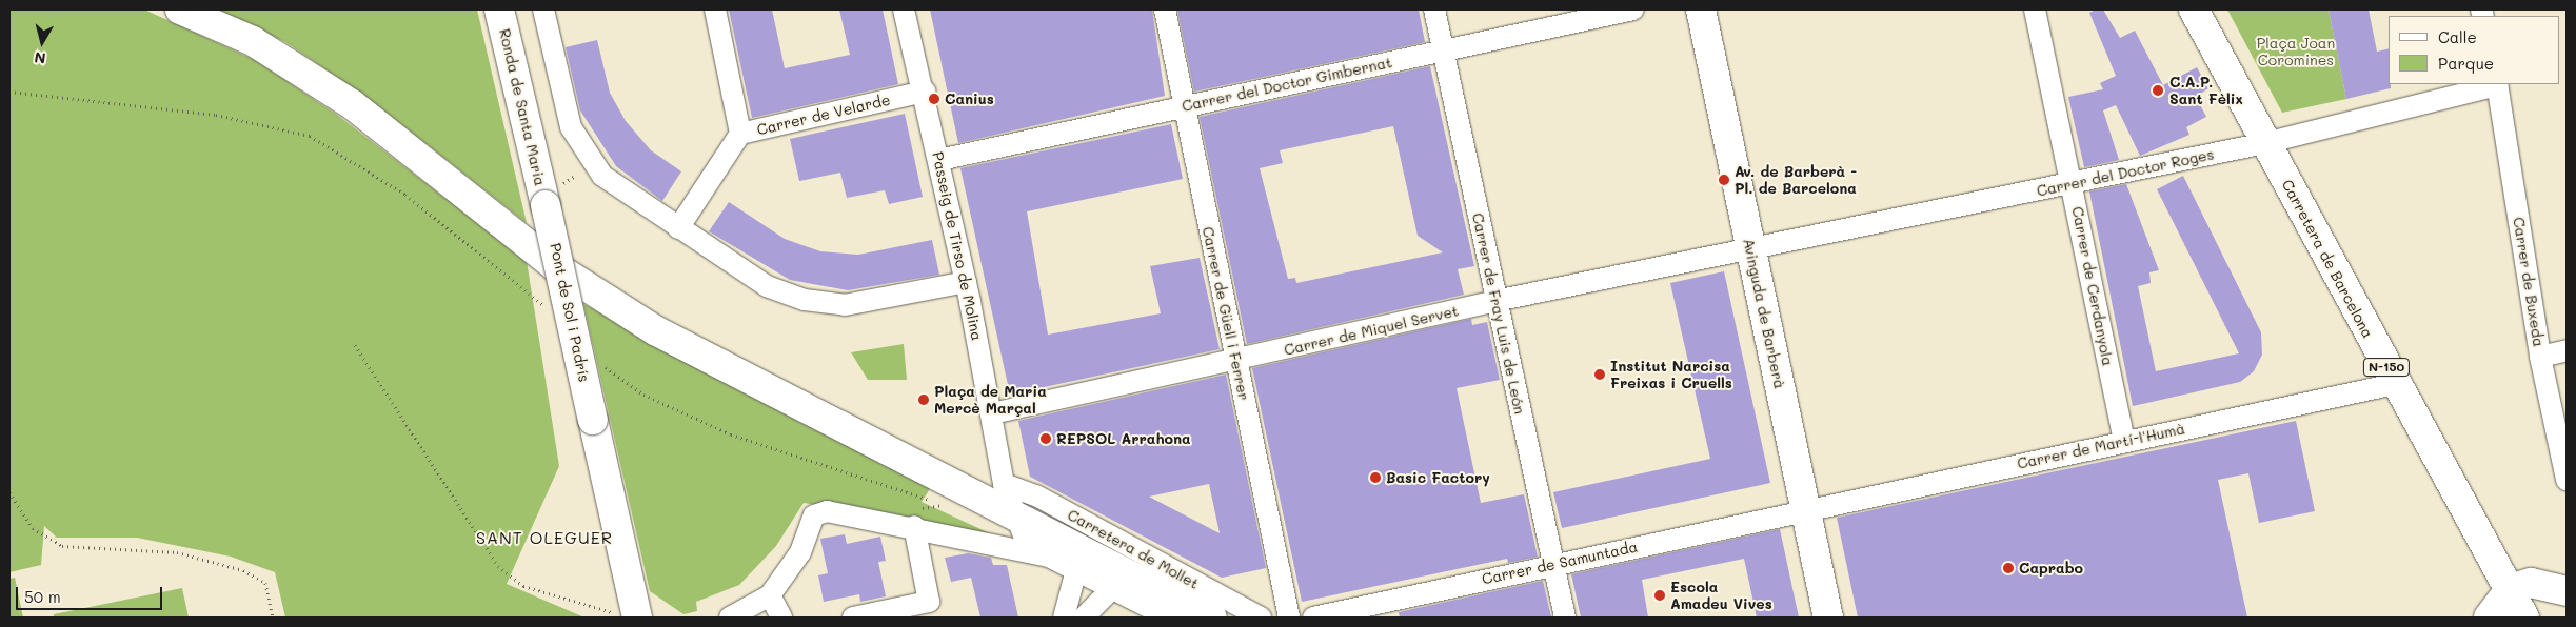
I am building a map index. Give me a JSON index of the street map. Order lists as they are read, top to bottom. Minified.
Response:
{"streets":{"main road":["Ronda de Santa Maria","Carretera de Barcelona","Pont de Sol i Padrís","Avinguda de Barberà","N-150","Carretera de Mollet"],"street":["Carrer del Doctor Gimbernat","Carrer de Velarde","Carrer del Doctor Roges","Passeig de Tirso de Molina","Carrer de Buxeda","Carrer de Cerdanyola","Carrer de Güell i Ferrer","Carrer de Fray Luis de León","Carrer de Miquel Servet","Carrer de Martí-l'Humà","Carrer de Samuntada"]},"crossings":[["Carrer del Doctor Gimbernat","Passeig de Tirso de Molina"],["Carrer del Doctor Gimbernat","Carrer de Güell i Ferrer"],["Carrer del Doctor Gimbernat","Carrer de Fray Luis de León"],["Ronda de Santa Maria","Pont de Sol i Padrís"],["Carrer de Velarde","Passeig de Tirso de Molina"],["Carrer del Doctor Roges","Carretera de Barcelona"],["Carrer del Doctor Roges","Carrer de Buxeda"],["Carrer del Doctor Roges","Carrer de Cerdanyola"],["Carrer del Doctor Roges","Avinguda de Barberà"],["Carrer del Doctor Roges","Carrer de Miquel Servet"],["Passeig de Tirso de Molina","Carrer de Miquel Servet"],["Passeig de Tirso de Molina","Carretera de Mollet"],["Carretera de Barcelona","Carrer de Martí-l'Humà"],["Carrer de Cerdanyola","Carrer de Martí-l'Humà"],["Carrer de Güell i Ferrer","Carrer de Miquel Servet"],["Carrer de Fray Luis de León","Carrer de Miquel Servet"],["Carrer de Fray Luis de León","Carrer de Samuntada"],["Avinguda de Barberà","Carrer de Miquel Servet"],["Avinguda de Barberà","Carrer de Martí-l'Humà"],["Avinguda de Barberà","Carrer de Samuntada"],["Carrer de Martí-l'Humà","Carrer de Samuntada"]],"districts":["SANT OLEGUER"],"parks":["Plaça Joan Coromines"],"places":["C.A.P. Sant Fèlix","Canius","Av. de Barberà - Pl. de Barcelona","Institut Narcisa Freixas i Cruells","Plaça de Maria Mercè Marçal","REPSOL Arrahona","Basic Factory","Caprabo","Escola Amadeu Vives"],"legend":["Calle","Parque"],"scale_bar":"50 m","north":"bottom"}
